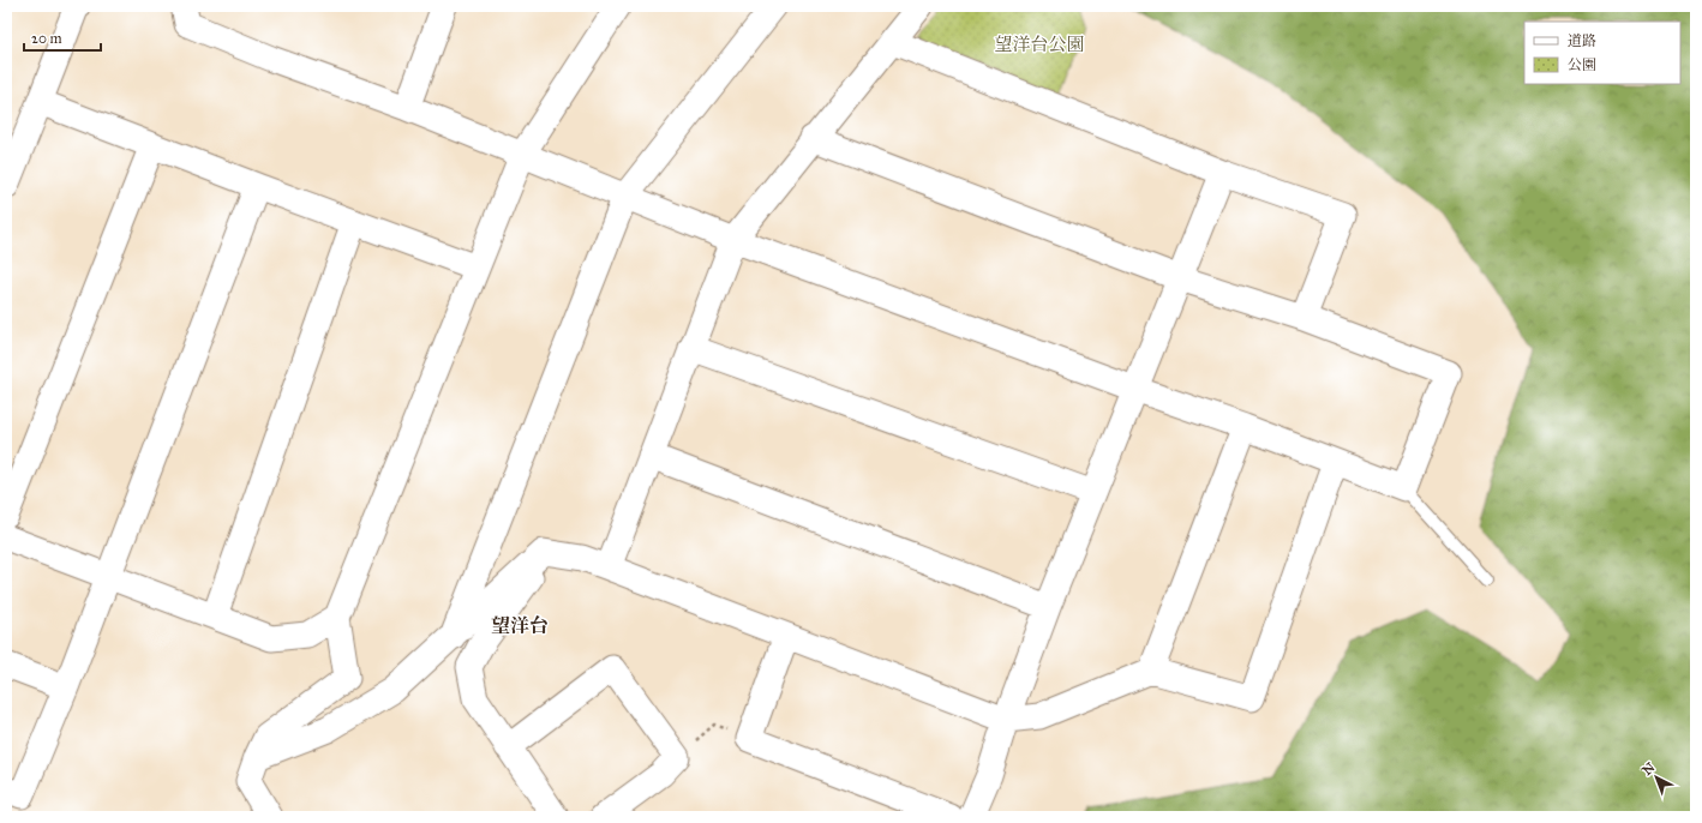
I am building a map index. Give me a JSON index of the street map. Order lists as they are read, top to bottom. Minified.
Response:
{"districts":["望洋台"],"parks":["望洋台公園"],"legend":["道路","公園"],"scale_bar":"20 m","north":"top left"}
